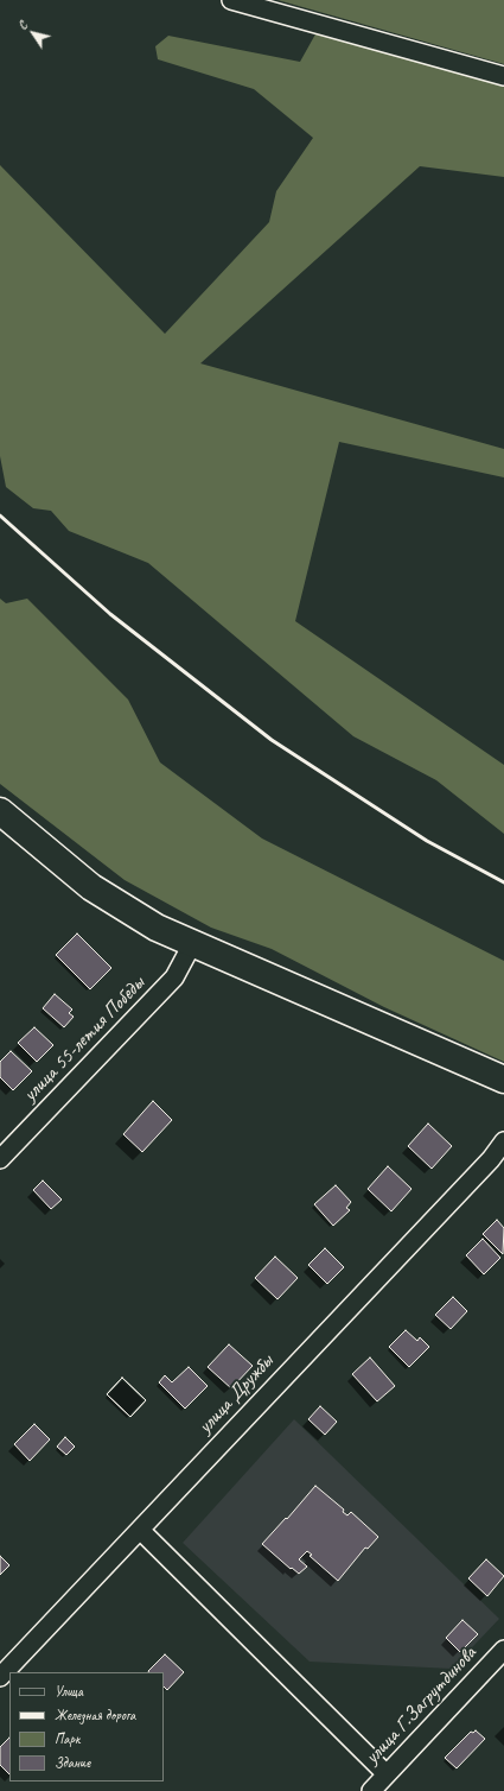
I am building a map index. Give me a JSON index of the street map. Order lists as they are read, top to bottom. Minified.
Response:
{"streets":{"street":["улица 55-летия Победы","улица Дружбы","улица Г.Загрутдинова"]},"legend":["Улица","Железная дорога","Парк","Здание"],"north":"top left"}
